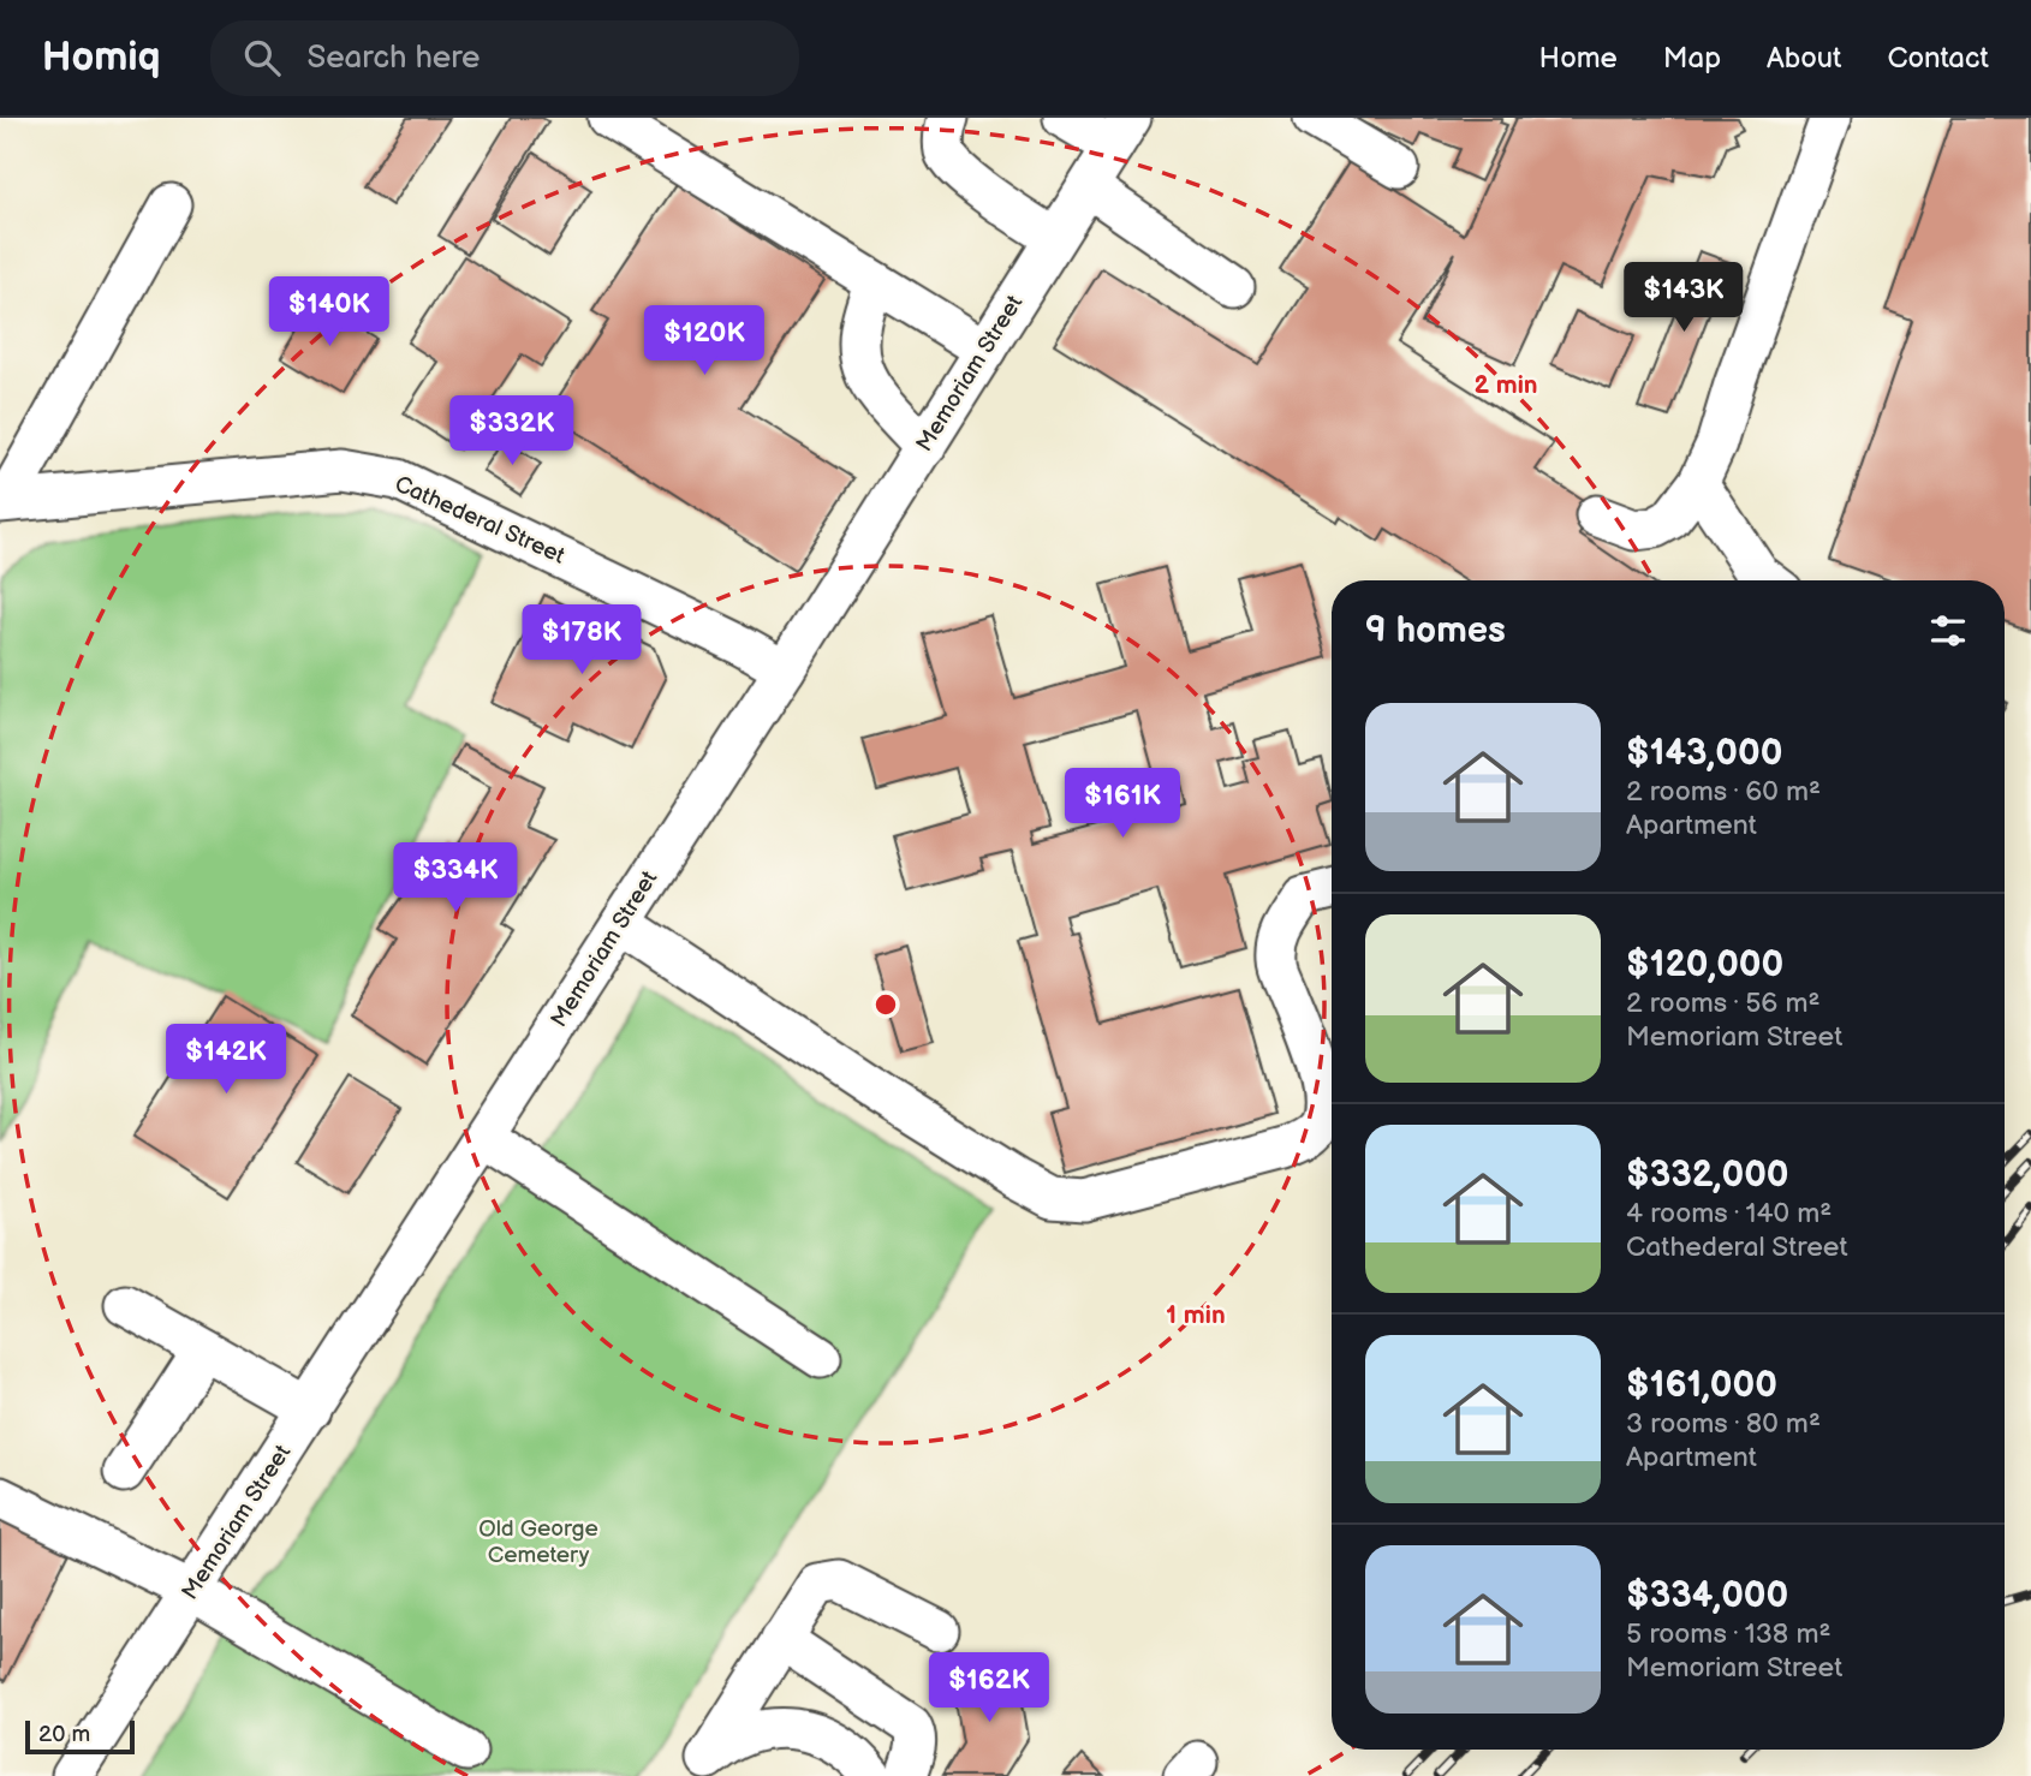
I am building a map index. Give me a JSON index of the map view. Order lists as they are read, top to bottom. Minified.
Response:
{"streets":{"street":["Memoriam Street","Cathederal Street"]},"crossings":[["Memoriam Street","Cathederal Street"]],"parks":["Old George Cemetery"],"scale_bar":"20 m","page":{"header":"Homiq","search":"Search here","nav":["Home","Map","About","Contact"],"price":["$143K","$140K","$120K","$332K","$178K","$161K","$334K","$142K","$162K"],"heading":"9 homes","list":[{"name":"$143,000","note":"2 rooms · 60 m² · Apartment"},{"name":"$120,000","note":"2 rooms · 56 m² · Memoriam Street"},{"name":"$332,000","note":"4 rooms · 140 m² · Cathederal Street"},{"name":"$161,000","note":"3 rooms · 80 m² · Apartment"},{"name":"$334,000","note":"5 rooms · 138 m² · Memoriam Street"}],"scale":"20 m"},"rings":["2 min","1 min"]}
